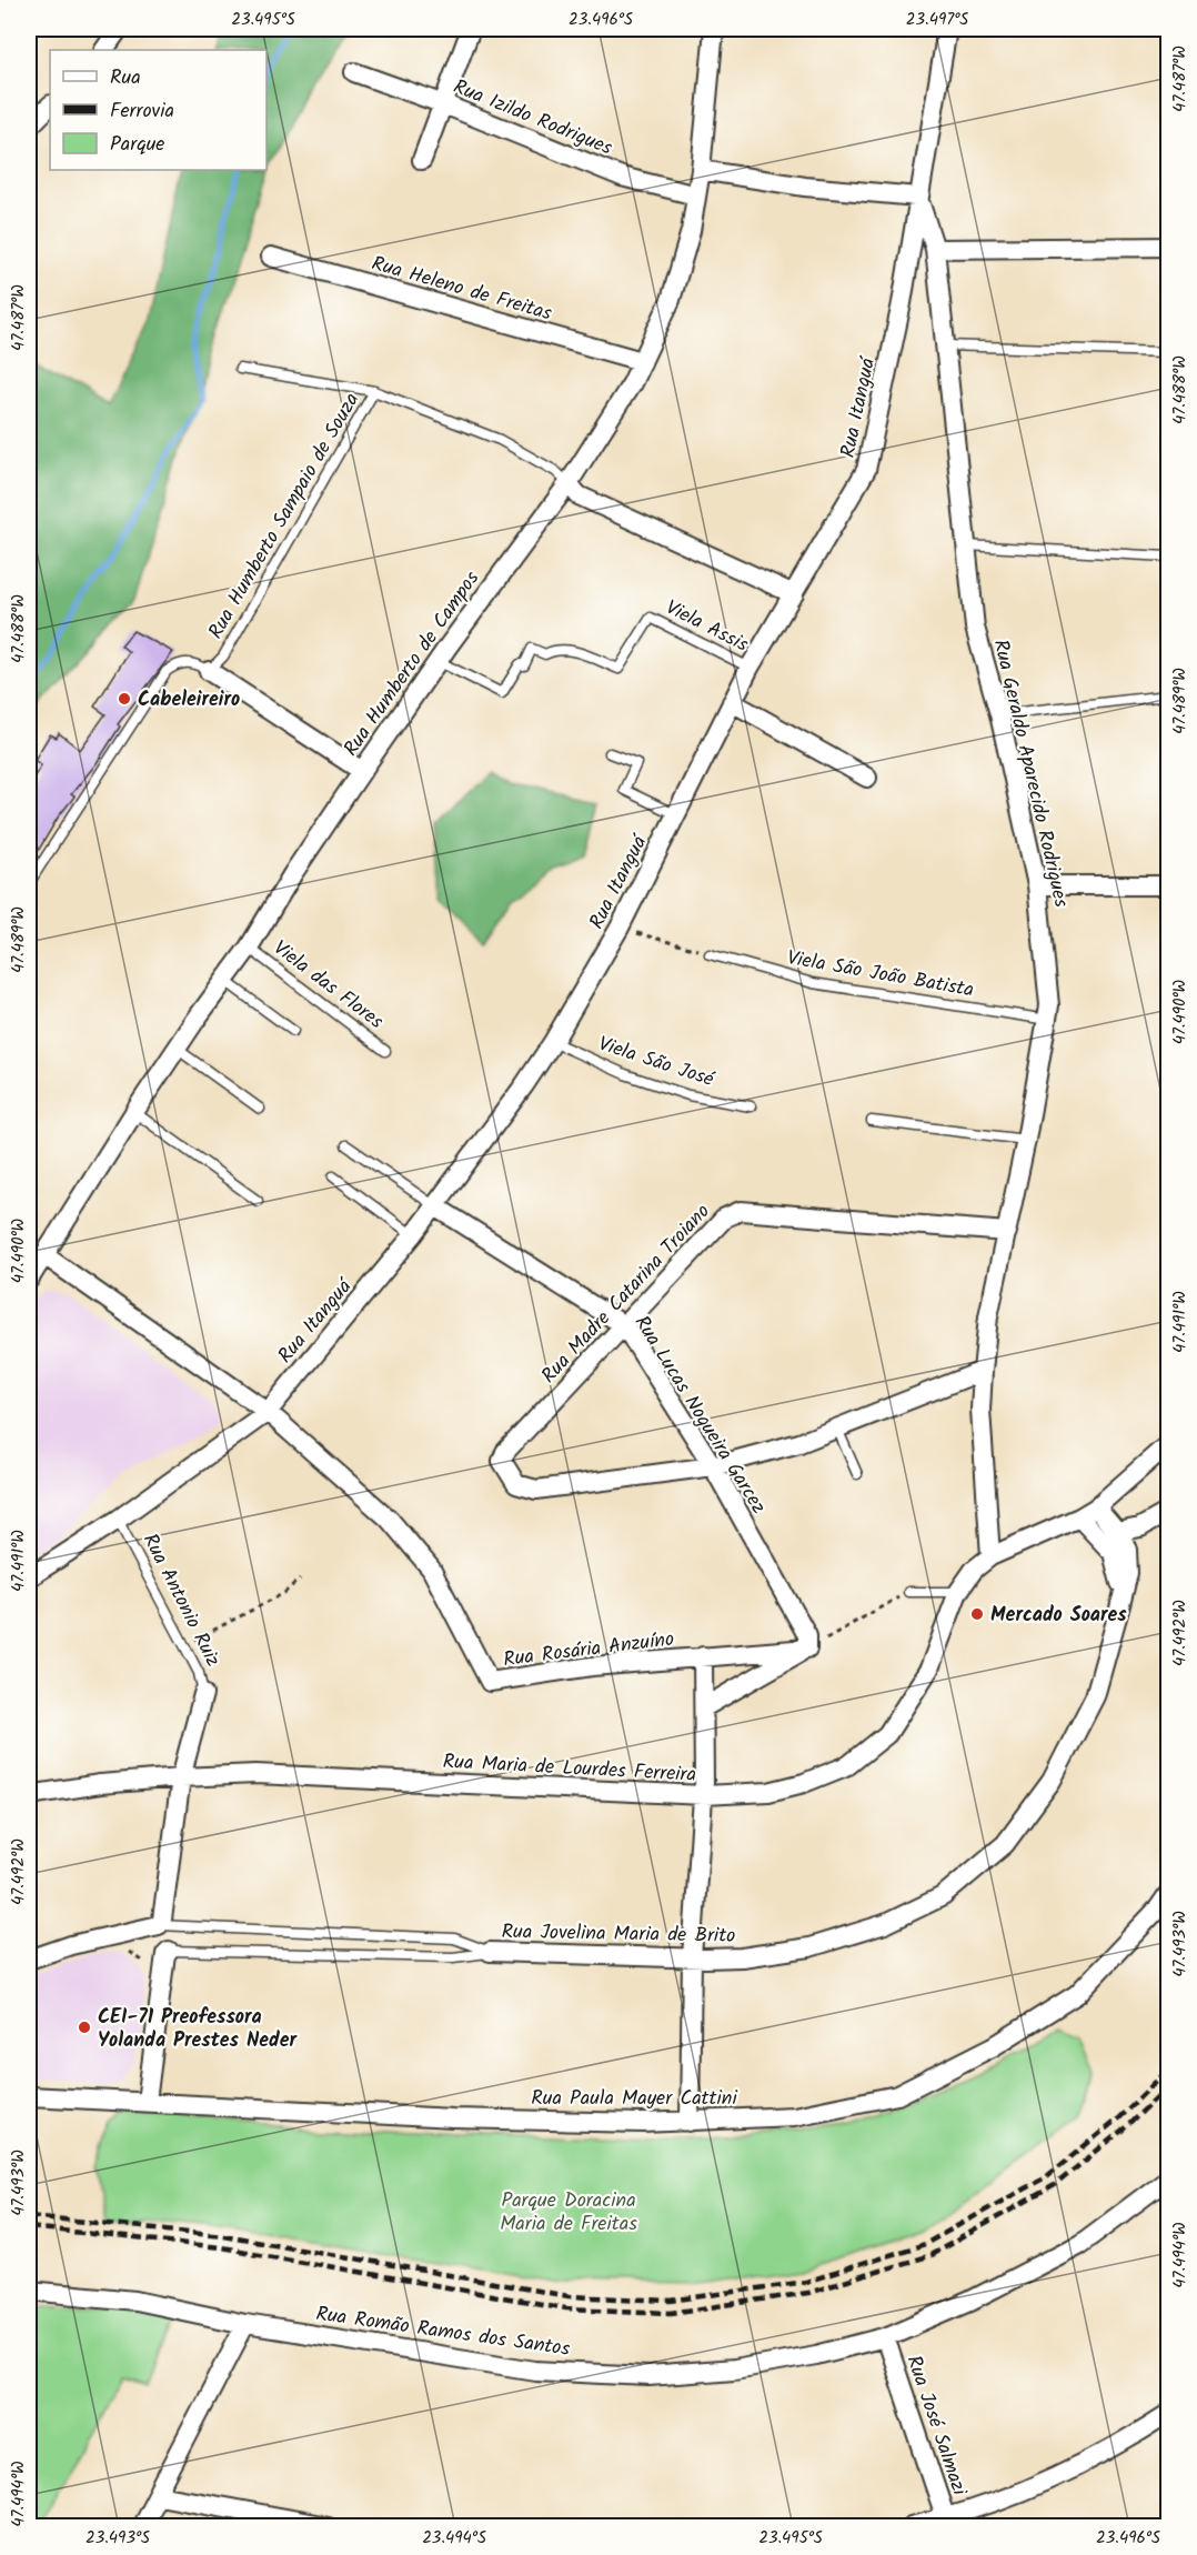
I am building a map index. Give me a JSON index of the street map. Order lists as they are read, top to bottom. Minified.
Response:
{"streets":{"street":["Rua Izildo Rodrigues","Rua Heleno de Freitas","Rua Itanguá","Rua Humberto de Campos","Rua Geraldo Aparecido Rodrigues","Rua Madre Catarina Troiano","Rua Lucas Nogueira Garcez","Rua Antonio Ruiz","Rua Rosária Anzuíno","Rua Maria de Lourdes Ferreira","Rua Jovelina Maria de Brito","Rua Paula Mayer Cattini","Rua Romão Ramos dos Santos","Rua José Salmazi"],"lane":["Rua Humberto Sampaio de Souza","Viela Assis","Viela São João Batista","Viela das Flores","Viela São José"]},"crossings":[["Rua Izildo Rodrigues","Rua Humberto de Campos"],["Rua Heleno de Freitas","Rua Humberto de Campos"],["Rua Itanguá","Viela Assis"],["Rua Itanguá","Rua Geraldo Aparecido Rodrigues"],["Rua Itanguá","Viela São José"],["Rua Itanguá","Rua Lucas Nogueira Garcez"],["Rua Itanguá","Rua Antonio Ruiz"],["Rua Itanguá","Rua Rosária Anzuíno"],["Viela Assis","Rua Humberto de Campos"],["Rua Humberto de Campos","Viela das Flores"],["Rua Geraldo Aparecido Rodrigues","Viela São João Batista"],["Rua Geraldo Aparecido Rodrigues","Rua Madre Catarina Troiano"],["Rua Geraldo Aparecido Rodrigues","Rua Maria de Lourdes Ferreira"],["Rua Madre Catarina Troiano","Rua Lucas Nogueira Garcez"],["Rua Lucas Nogueira Garcez","Rua Rosária Anzuíno"],["Rua Antonio Ruiz","Rua Maria de Lourdes Ferreira"],["Rua Antonio Ruiz","Rua Jovelina Maria de Brito"],["Rua Romão Ramos dos Santos","Rua José Salmazi"]],"parks":["Parque Doracina Maria de Freitas"],"places":["Cabeleireiro","Mercado Soares","CEI-71 Preofessora Yolanda Prestes Neder"],"legend":["Rua","Ferrovia","Parque"],"coordinates":["23.495°S","23.496°S","23.497°S","47.487°W","47.488°W","47.489°W","47.490°W","47.491°W","47.492°W","47.493°W","47.494°W","23.493°S","23.494°S"]}
